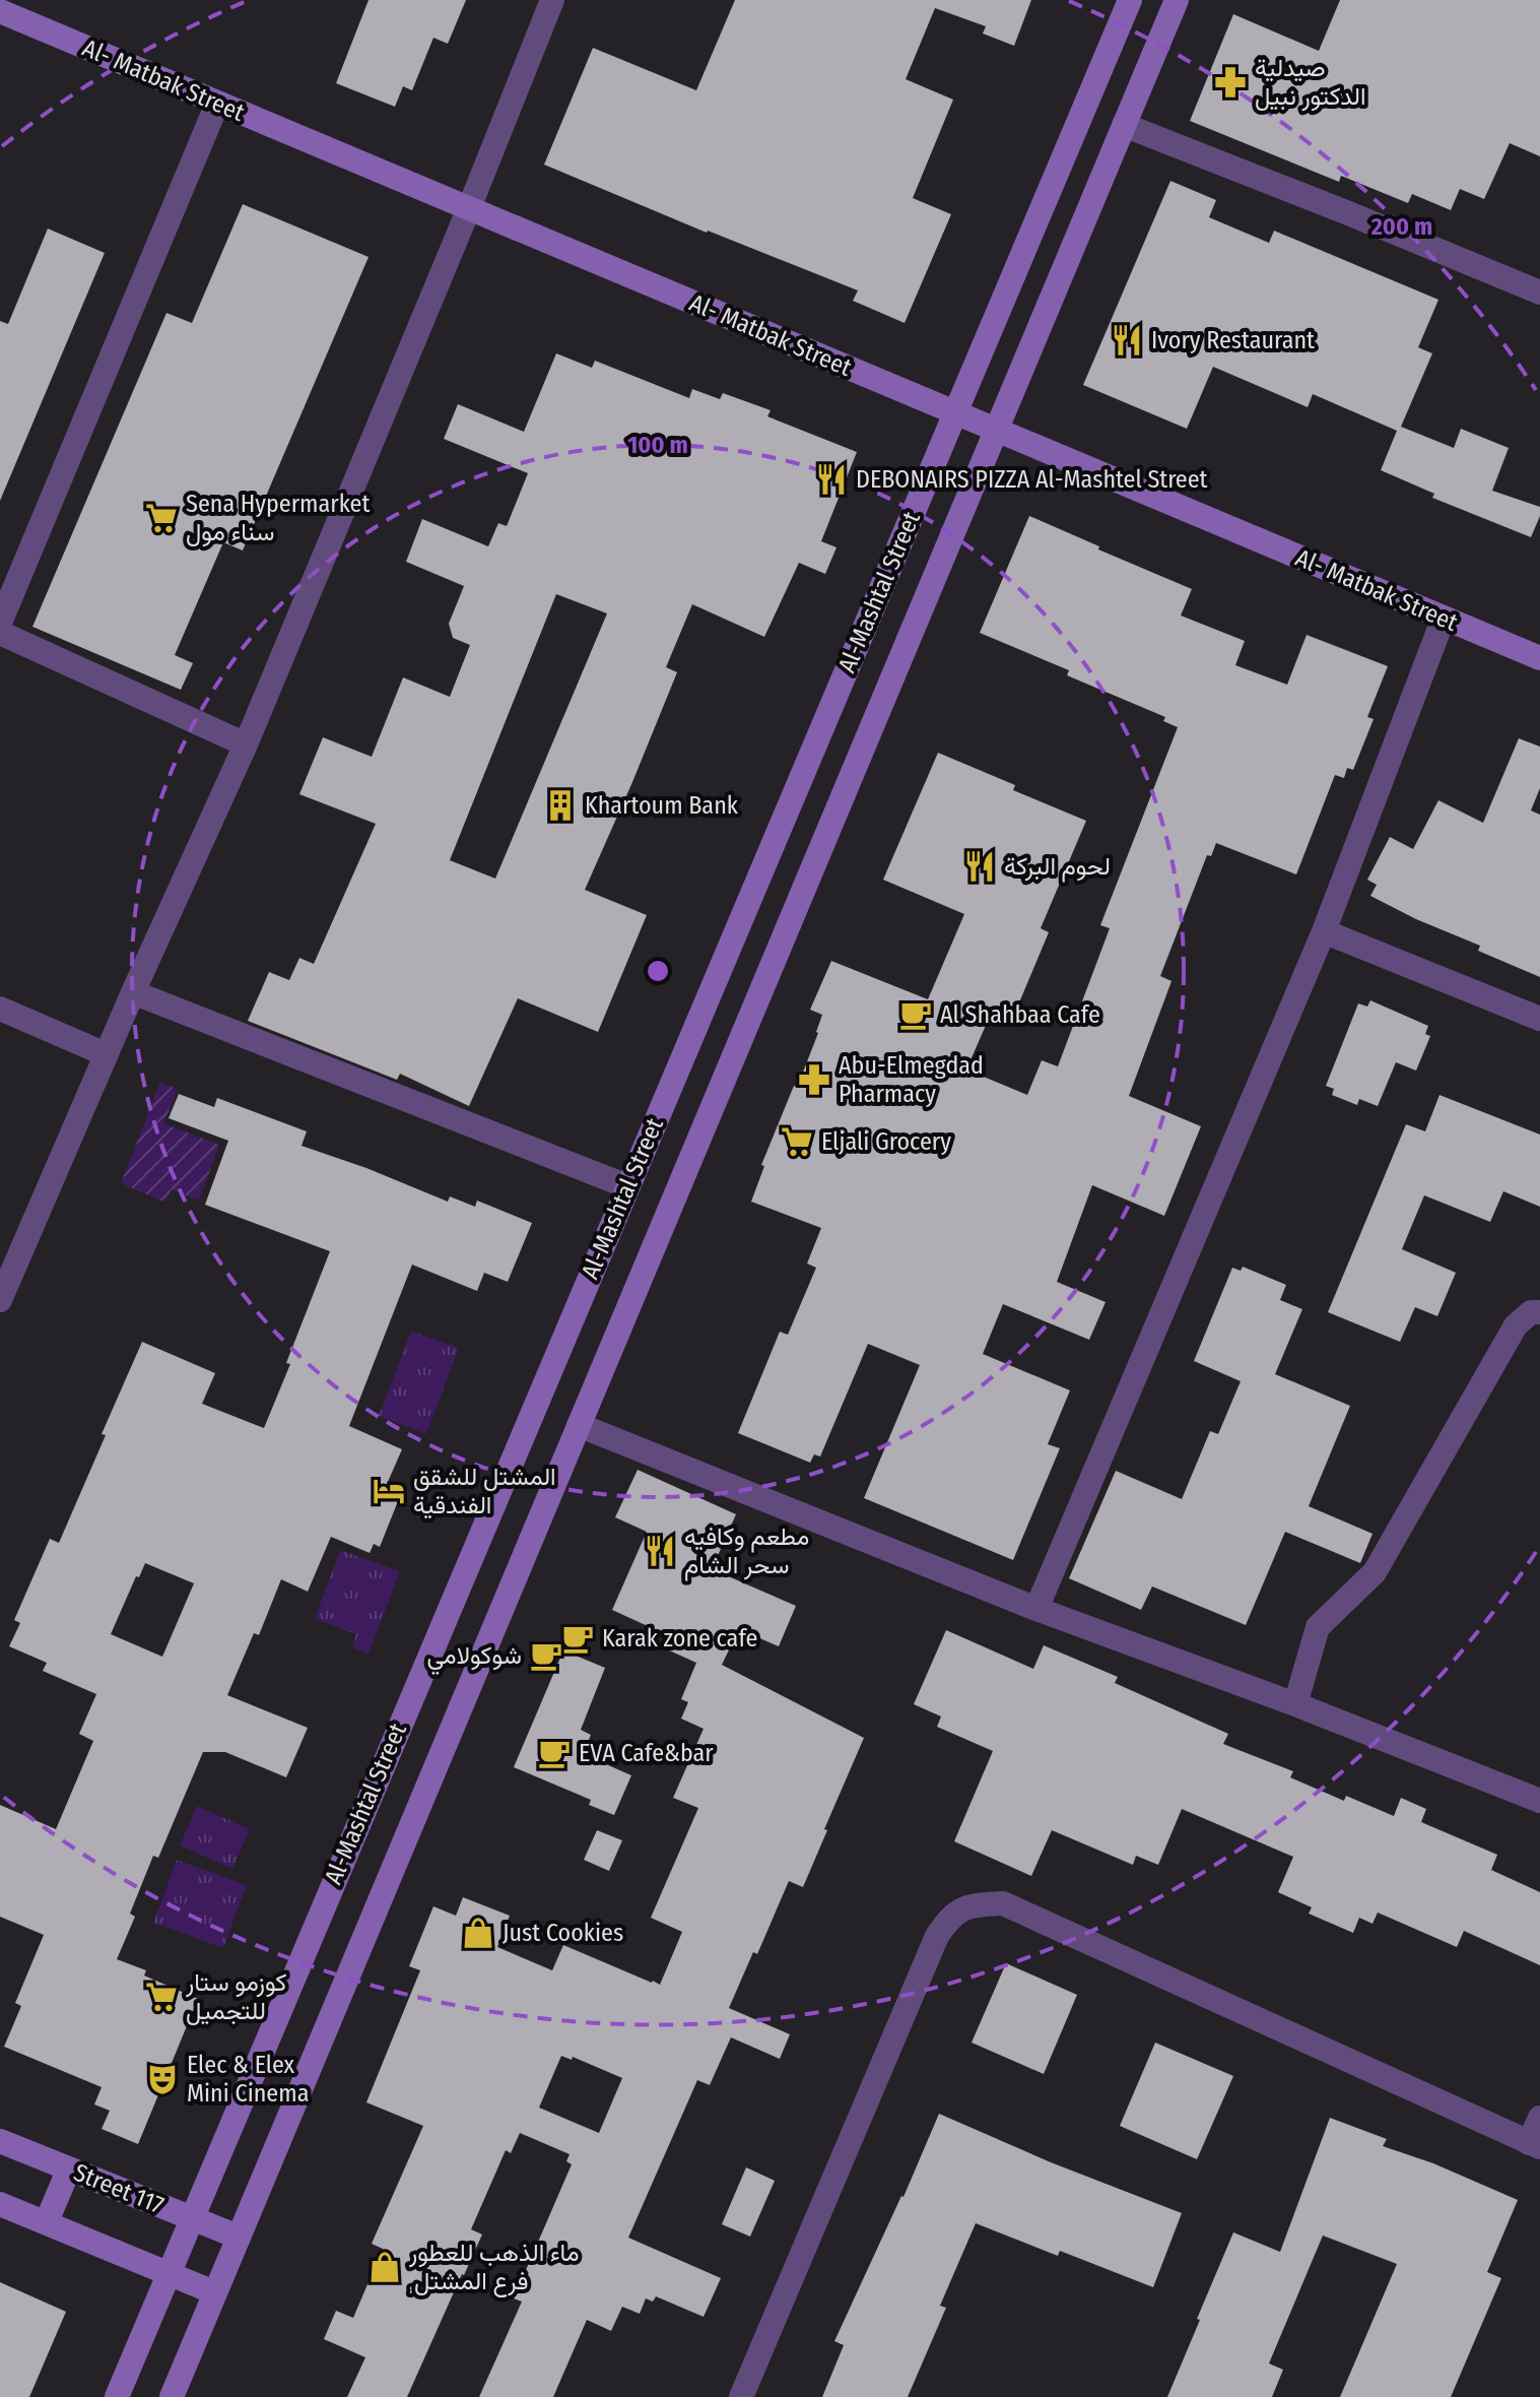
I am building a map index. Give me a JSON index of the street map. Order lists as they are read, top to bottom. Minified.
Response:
{"streets":{"main road":["Al- Matbak Street","Al-Mashtal Street","Street 117"]},"crossings":[["Al- Matbak Street","Al-Mashtal Street"],["Al-Mashtal Street","Street 117"]],"places":{"pharmacy":["صيدلية الدكتور نبيل","Abu-Elmegdad Pharmacy"],"restaurant":["Ivory Restaurant","DEBONAIRS PIZZA Al-Mashtel Street","لحوم البركة","مطعم وكافيه سحر الشام"],"supermarket":["Sena Hypermarket سناء مول","Eljali Grocery","كوزمو ستار للتجميل"],"building":["Khartoum Bank"],"cafe":["Al Shahbaa Cafe","Karak zone cafe","شوكولامي","EVA Cafe&bar"],"hotel":["المشتل للشقق الفندقية"],"shop":["Just Cookies","ماء الذهب للعطور ,فرع المشتل"],"theatre":["Elec & Elex Mini Cinema"]},"rings":["200 m","100 m"]}
